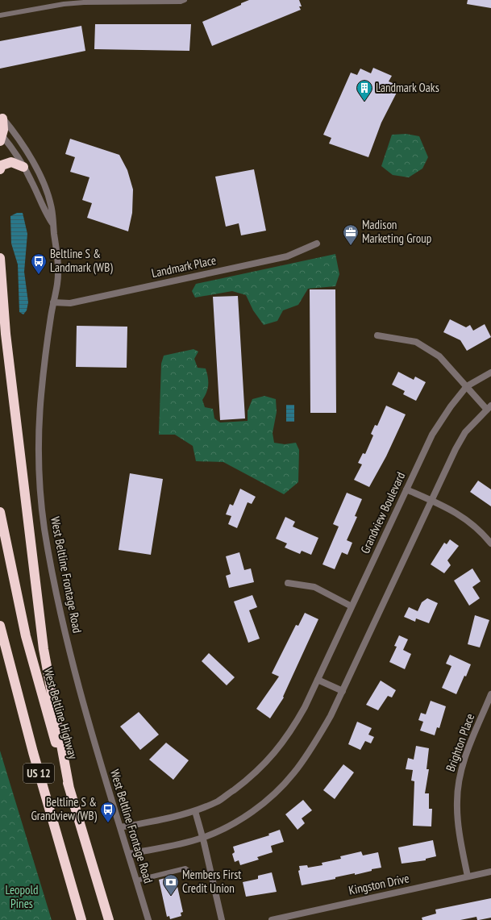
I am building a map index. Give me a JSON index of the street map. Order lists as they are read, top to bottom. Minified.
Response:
{"streets":{"highway":["West Beltline Highway","US 12"],"street":["Landmark Place","Grandview Boulevard","West Beltline Frontage Road","Brighton Place","Kingston Drive"]},"crossings":[["Landmark Place","West Beltline Frontage Road"],["Grandview Boulevard","West Beltline Frontage Road"],["Brighton Place","Kingston Drive"]],"parks":["Leopold Pines"],"places":{"building":["Landmark Oaks"],"office":["Madison Marketing Group"],"bus stop":["Beltline S & Landmark (WB)","Beltline S & Grandview (WB)"],"bank":["Members First Credit Union"]}}
